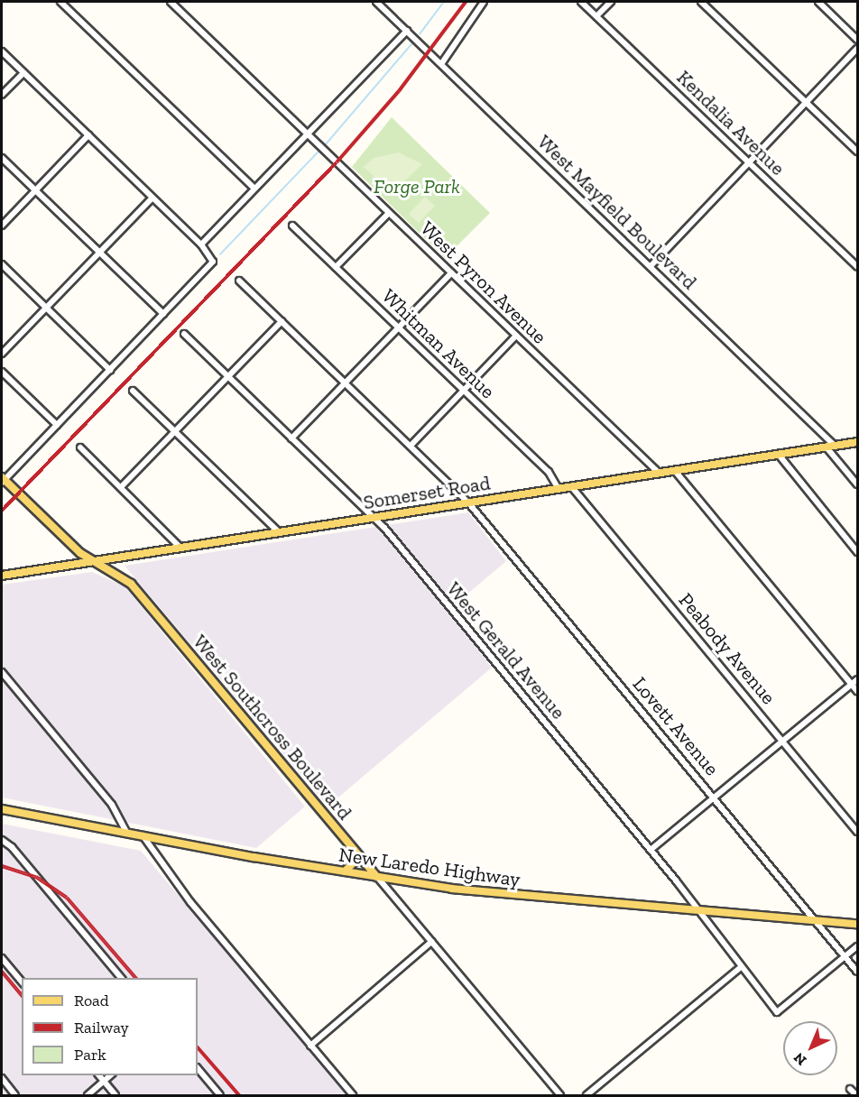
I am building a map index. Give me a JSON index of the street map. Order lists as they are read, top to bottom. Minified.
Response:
{"streets":{"main road":["Somerset Road","West Southcross Boulevard","New Laredo Highway"],"street":["Kendalia Avenue","West Mayfield Boulevard","West Pyron Avenue","Whitman Avenue","Peabody Avenue","West Gerald Avenue","Lovett Avenue"]},"crossings":[["West Mayfield Boulevard","Somerset Road"],["West Pyron Avenue","Somerset Road"],["Whitman Avenue","Somerset Road"],["Somerset Road","Peabody Avenue"],["Somerset Road","West Gerald Avenue"],["Somerset Road","Lovett Avenue"],["Somerset Road","West Southcross Boulevard"],["West Gerald Avenue","Lovett Avenue"],["West Gerald Avenue","New Laredo Highway"],["Lovett Avenue","New Laredo Highway"],["West Southcross Boulevard","New Laredo Highway"]],"parks":["Forge Park"],"legend":["Road","Railway","Park"],"north":"bottom left"}
